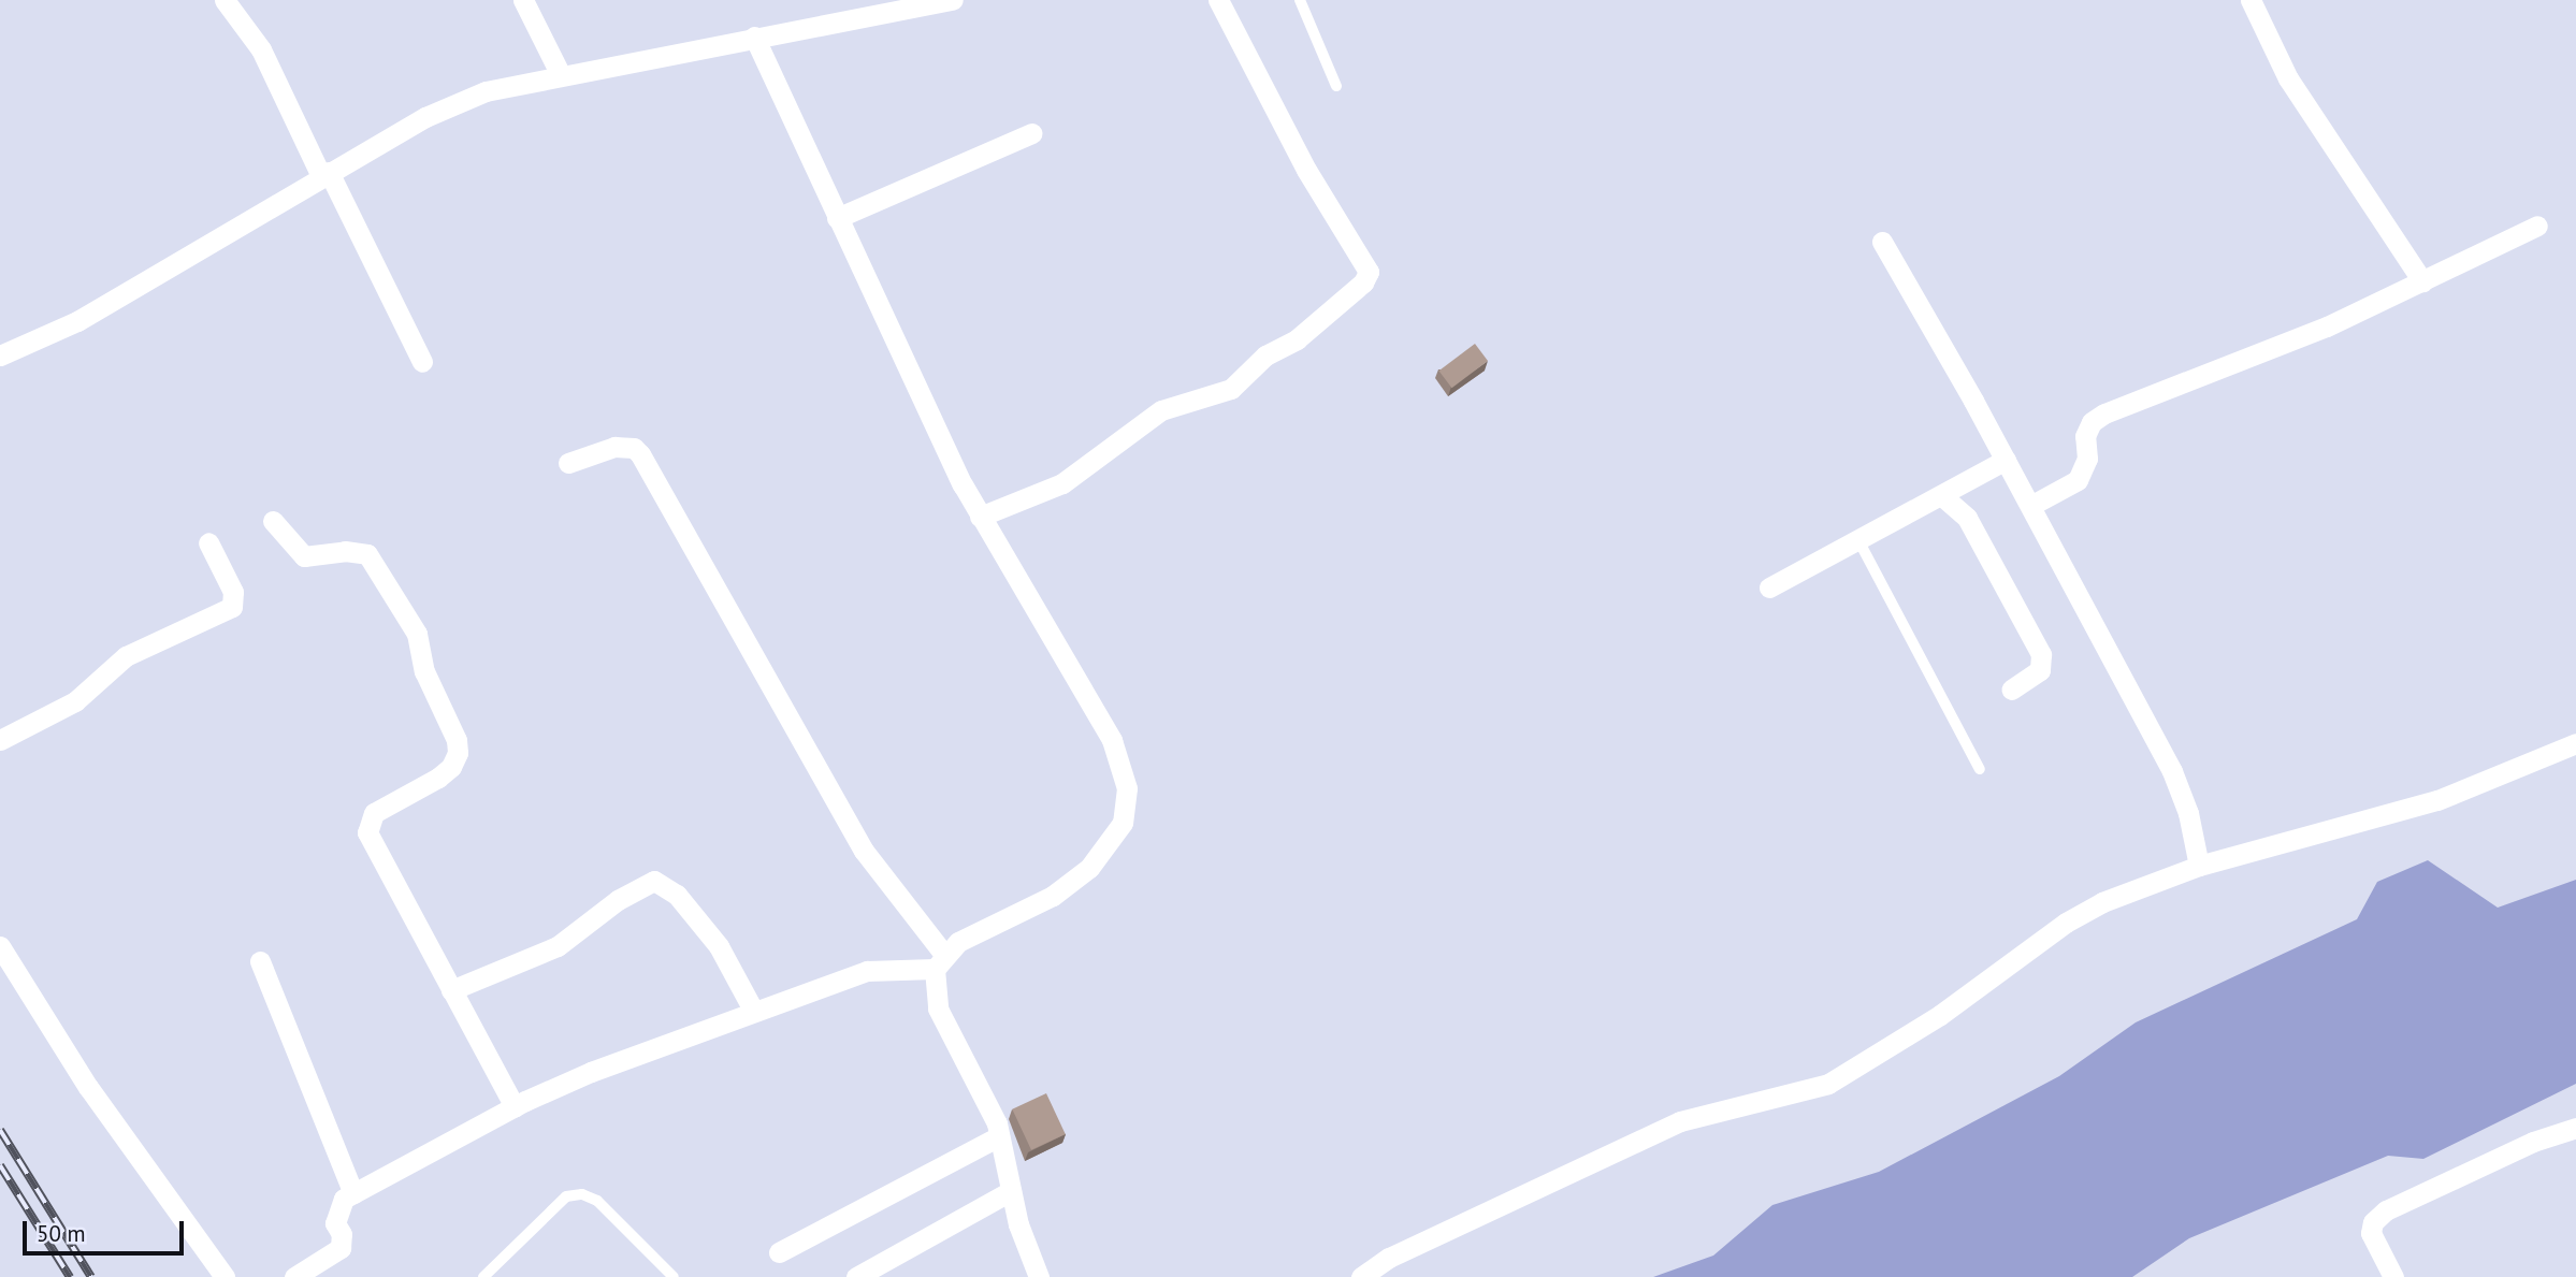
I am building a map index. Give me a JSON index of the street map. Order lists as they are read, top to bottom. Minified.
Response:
{"scale_bar":"50 m"}
